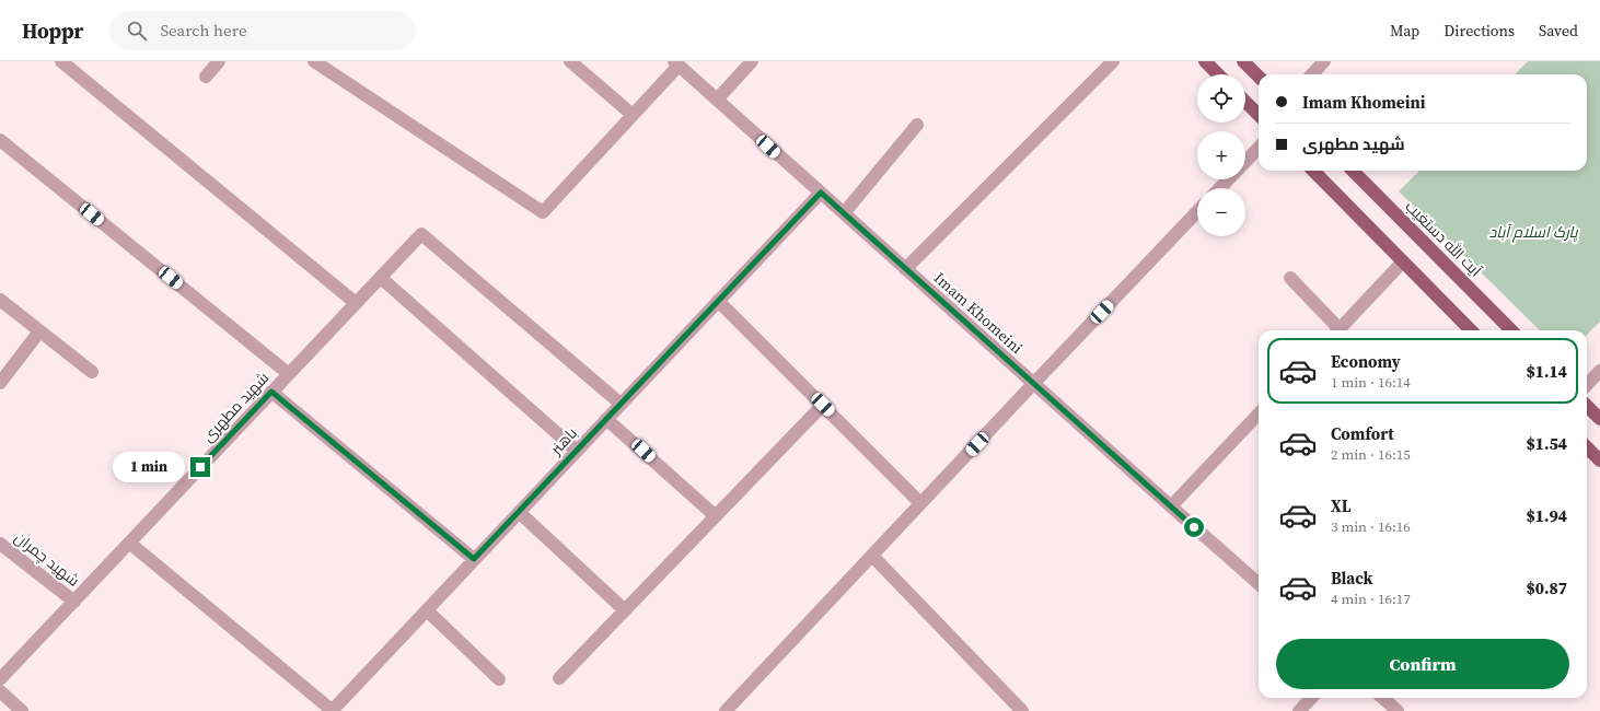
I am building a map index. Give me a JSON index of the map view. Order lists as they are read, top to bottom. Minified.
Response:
{"streets":{"main road":["آیت الله دستغیب"],"street":["Imam Khomeini","شهید مطهری","باهنر","شهید چمران"]},"crossings":[["Imam Khomeini","باهنر"],["شهید مطهری","باهنر"],["شهید مطهری","شهید چمران"]],"parks":["پارک اسلام آباد"],"page":{"header":"Hoppr","search":"Search here","nav":["Map","Directions","Saved"],"map_buttons":["+","−"],"banner":["Imam Khomeini","شهید مطهری"],"list":[{"name":"Economy","note":"1 min · 16:14","value":"$1.14"},{"name":"Comfort","note":"2 min · 16:15","value":"$1.54"},{"name":"XL","note":"3 min · 16:16","value":"$1.94"},{"name":"Black","note":"4 min · 16:17","value":"$0.87"}],"bubble":"1 min","buttons":"Confirm"}}
